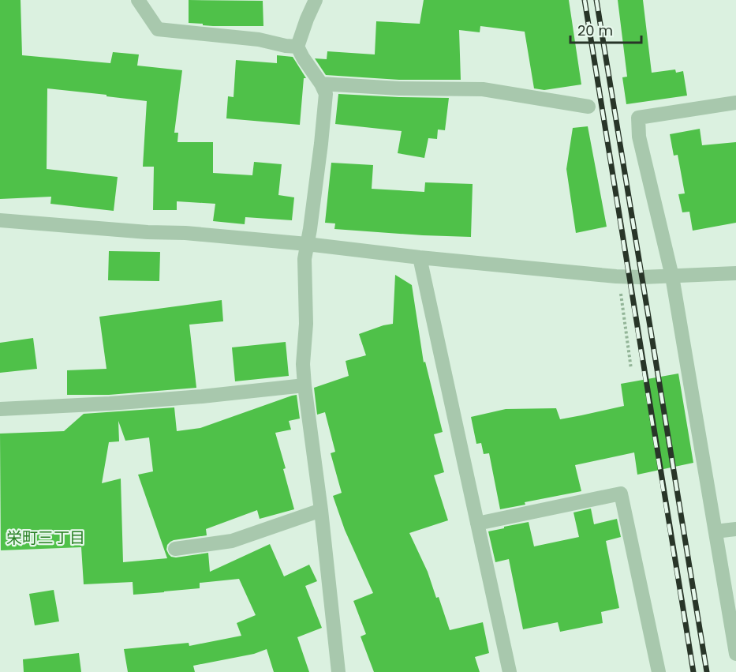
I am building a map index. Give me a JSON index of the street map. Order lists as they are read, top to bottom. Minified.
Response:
{"districts":["栄町三丁目"],"scale_bar":"20 m"}
